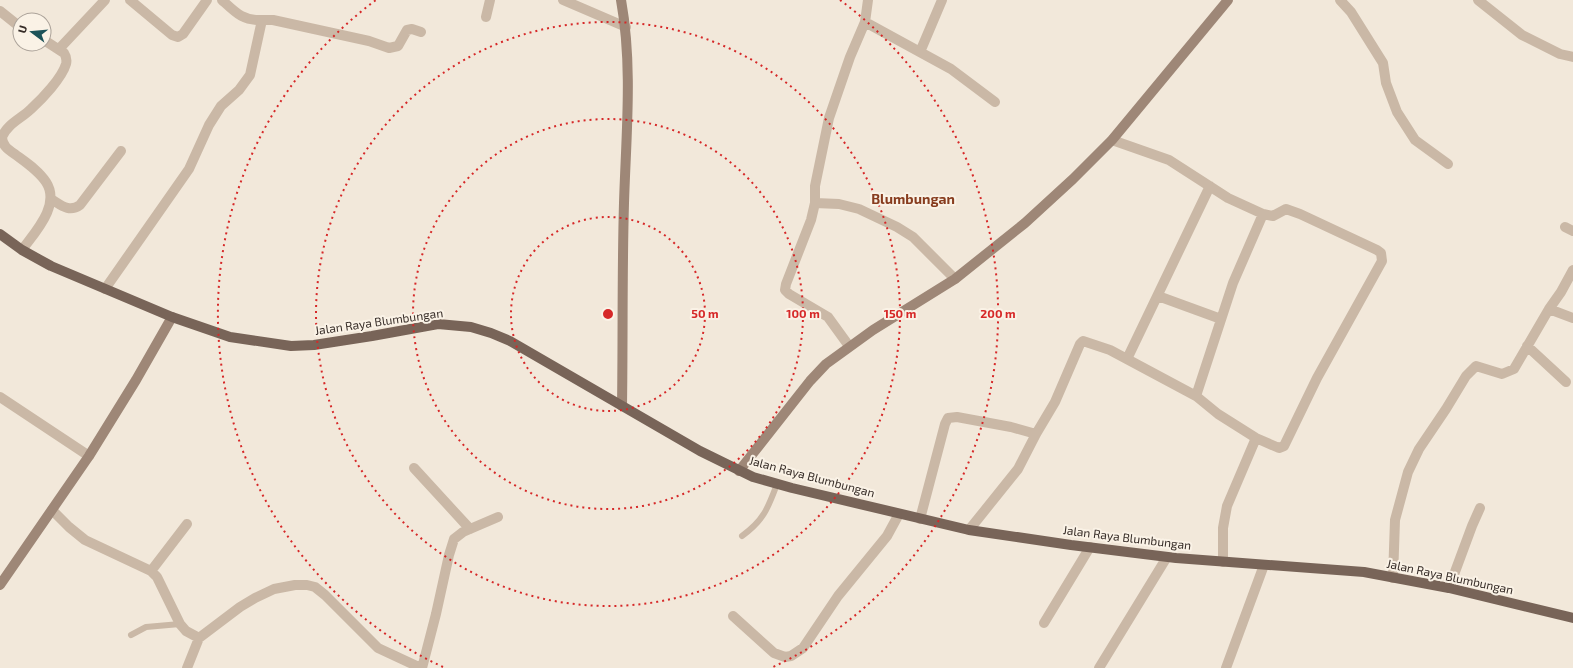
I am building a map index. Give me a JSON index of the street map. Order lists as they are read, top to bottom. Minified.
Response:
{"streets":{"main road":["Jalan Raya Blumbungan"]},"districts":["Blumbungan"],"north":"left","rings":["50 m","100 m","150 m","200 m"]}
